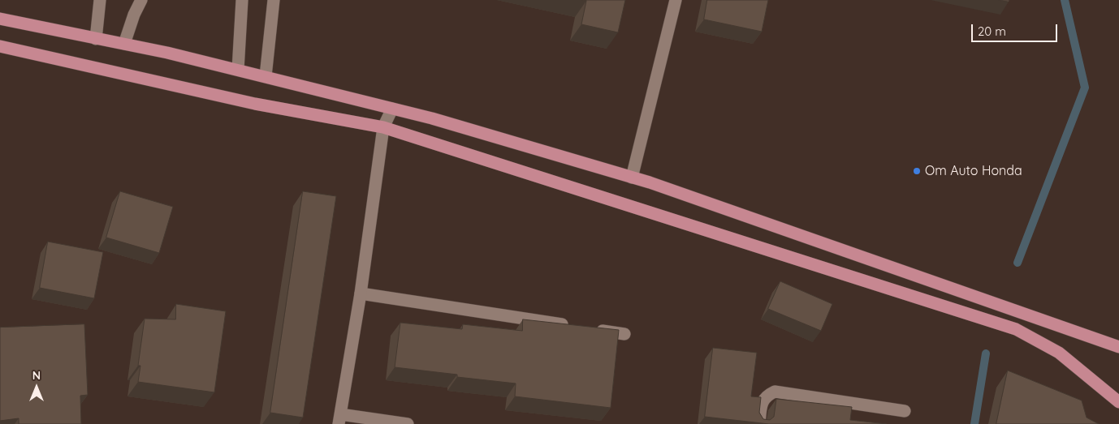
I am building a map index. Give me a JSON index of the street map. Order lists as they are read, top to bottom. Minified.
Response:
{"places":["Om Auto Honda"],"scale_bar":"20 m","north":"top"}
